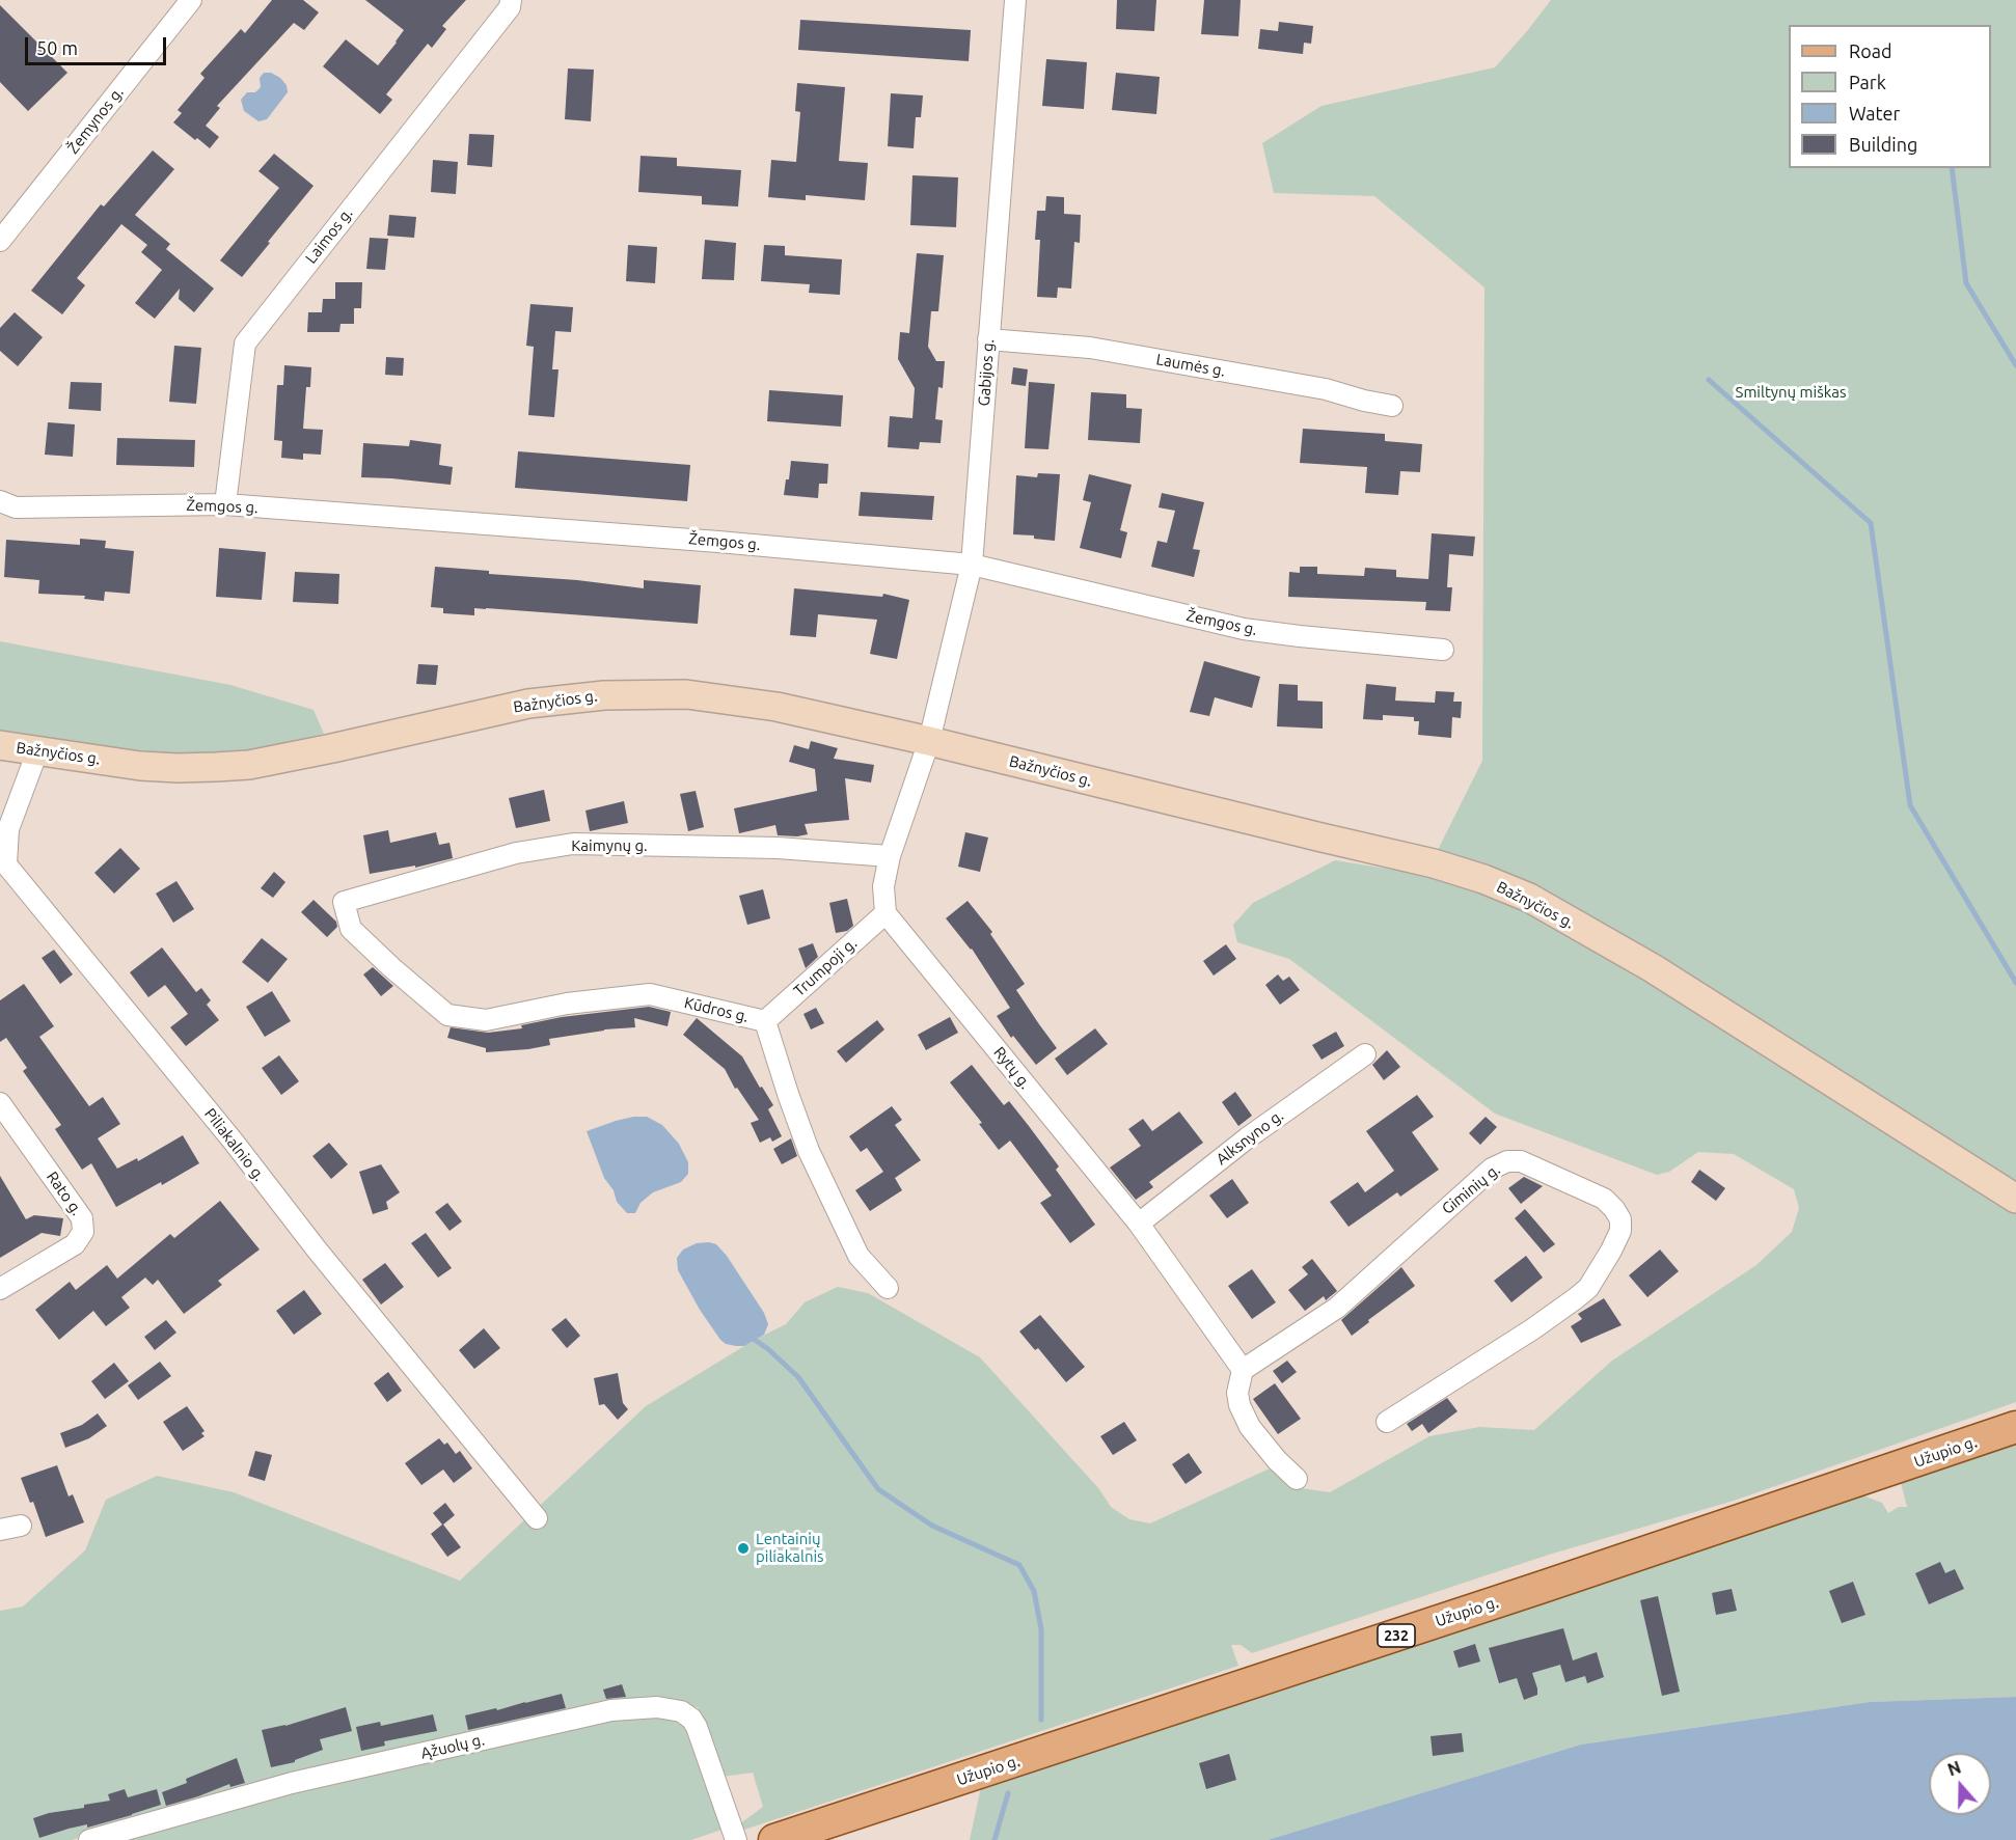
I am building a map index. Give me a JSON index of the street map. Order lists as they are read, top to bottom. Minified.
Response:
{"streets":{"main road":["Bažnyčios g.","Užupio g.","232"],"street":["Žemynos g.","Laimos g.","Laumės g.","Gabijos g.","Žemgos g.","Kaimynų g.","Trumpoji g.","Kūdros g.","Rytų g.","Alksnyno g.","Piliakalnio g.","Giminių g.","Rato g.","Ąžuolų g."]},"crossings":[["Laimos g.","Žemgos g."],["Laumės g.","Gabijos g."],["Gabijos g.","Žemgos g."],["Gabijos g.","Bažnyčios g."],["Bažnyčios g.","Piliakalnio g."],["Kaimynų g.","Kūdros g."],["Trumpoji g.","Kūdros g."],["Trumpoji g.","Rytų g."],["Rytų g.","Alksnyno g."],["Rytų g.","Giminių g."]],"parks":["Smiltynų miškas"],"places":["Lentainių piliakalnis"],"legend":["Road","Park","Water","Building"],"scale_bar":"50 m","north":"top"}
